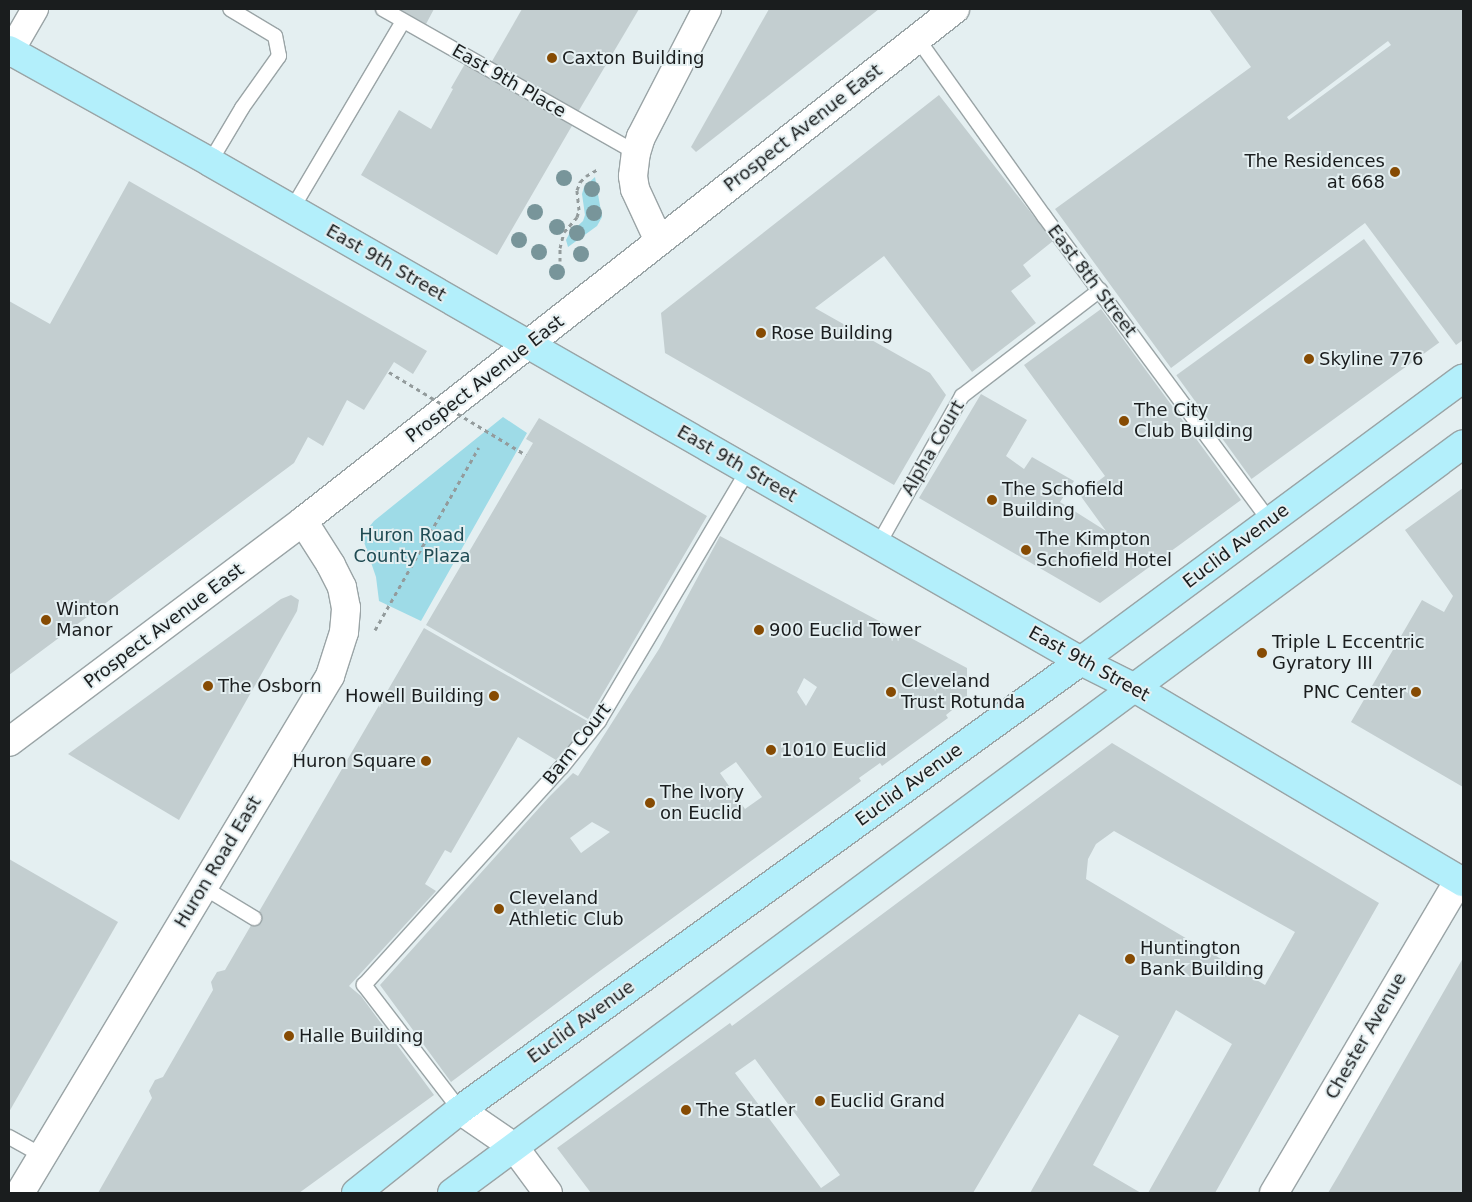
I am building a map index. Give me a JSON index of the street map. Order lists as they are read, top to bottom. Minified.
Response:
{"streets":{"main road":["East 9th Street","Euclid Avenue"],"street":["Prospect Avenue East","Huron Road East","Chester Avenue"],"lane":["East 9th Place","East 8th Street","Alpha Court","Barn Court"]},"crossings":[["Prospect Avenue East","East 9th Street"],["Prospect Avenue East","East 8th Street"],["Prospect Avenue East","Huron Road East"],["East 9th Street","Alpha Court"],["East 9th Street","Euclid Avenue"],["East 9th Street","Barn Court"],["East 9th Street","Chester Avenue"],["East 8th Street","Alpha Court"],["East 8th Street","Euclid Avenue"],["Euclid Avenue","Barn Court"]],"parks":["Huron Road County Plaza"],"places":["Caxton Building","The Residences at 668","Rose Building","Skyline 776","The City Club Building","The Schofield Building","The Kimpton Schofield Hotel","Winton Manor","900 Euclid Tower","Triple L Eccentric Gyratory III","The Osborn","Cleveland Trust Rotunda","PNC Center","Howell Building","1010 Euclid","Huron Square","The Ivory on Euclid","Cleveland Athletic Club","Huntington Bank Building","Halle Building","Euclid Grand","The Statler"]}
